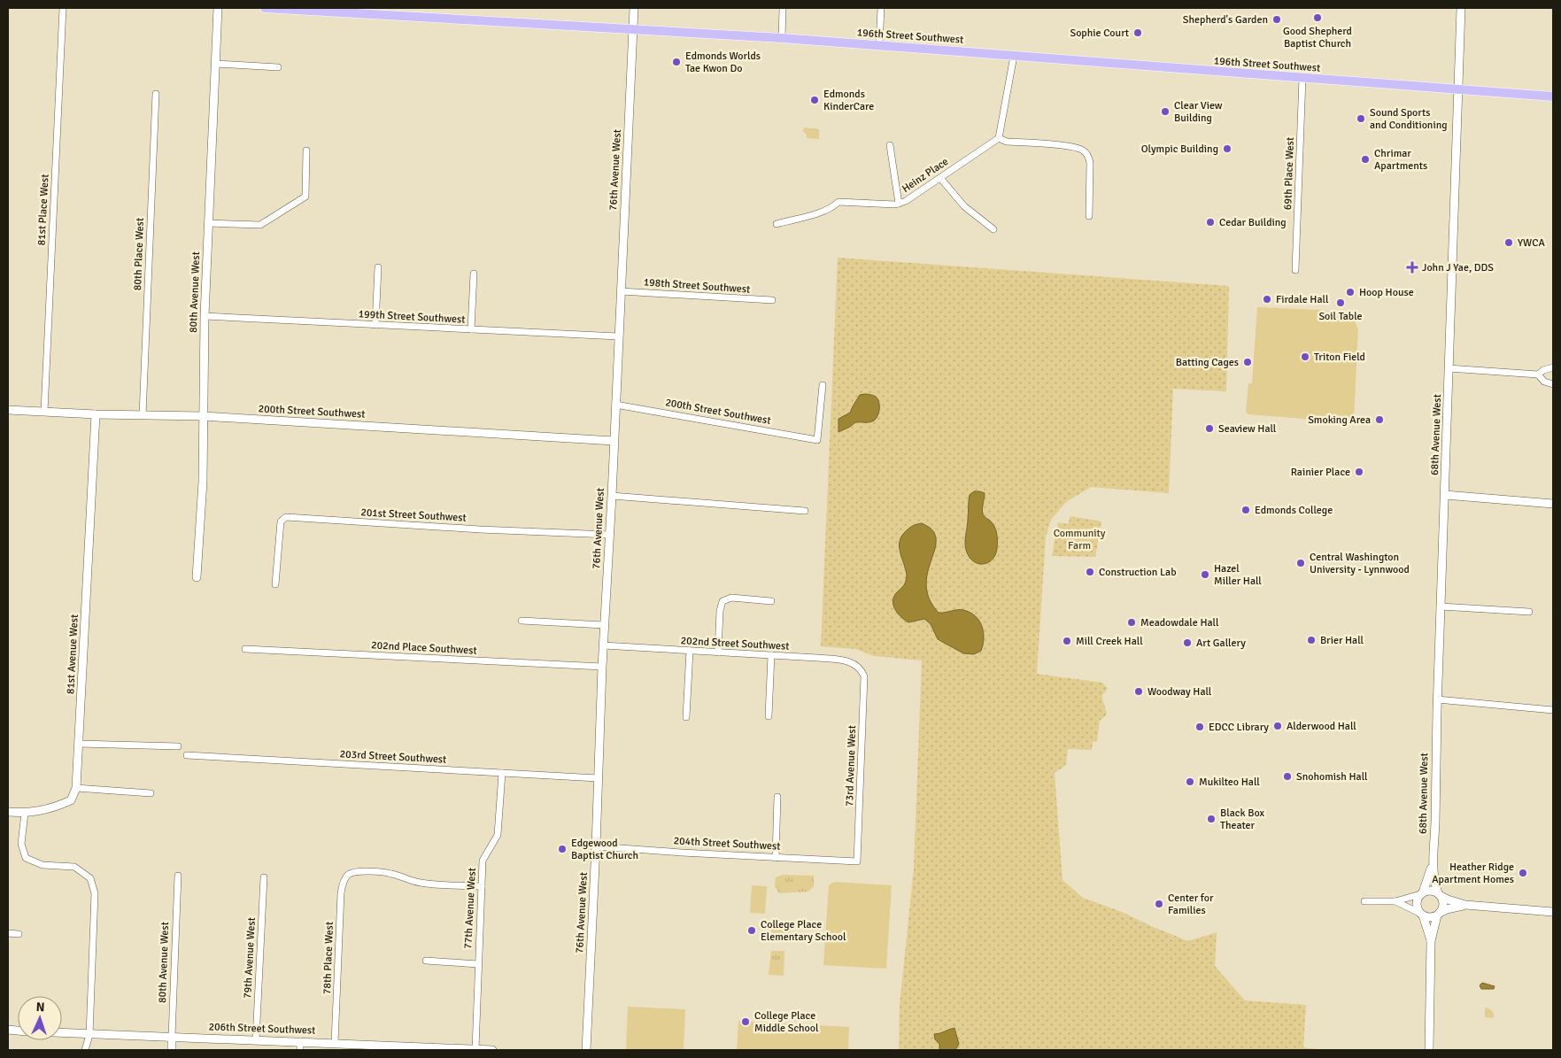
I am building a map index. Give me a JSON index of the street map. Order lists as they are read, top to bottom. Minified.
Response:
{"streets":{"main road":["196th Street Southwest"],"street":["76th Avenue West","69th Place West","Heinz Place","81st Place West","80th Place West","198th Street Southwest","80th Avenue West","199th Street Southwest","200th Street Southwest","68th Avenue West","201st Street Southwest","202nd Street Southwest","202nd Place Southwest","81st Avenue West","203rd Street Southwest","73rd Avenue West","204th Street Southwest","77th Avenue West","79th Avenue West","78th Place West","206th Street Southwest"]},"crossings":[["196th Street Southwest","76th Avenue West"],["196th Street Southwest","69th Place West"],["196th Street Southwest","68th Avenue West"],["76th Avenue West","198th Street Southwest"],["76th Avenue West","199th Street Southwest"],["76th Avenue West","200th Street Southwest"],["76th Avenue West","201st Street Southwest"],["76th Avenue West","202nd Street Southwest"],["76th Avenue West","202nd Place Southwest"],["76th Avenue West","203rd Street Southwest"],["76th Avenue West","204th Street Southwest"],["81st Place West","200th Street Southwest"],["80th Place West","200th Street Southwest"],["80th Avenue West","199th Street Southwest"],["80th Avenue West","200th Street Southwest"],["80th Avenue West","206th Street Southwest"],["200th Street Southwest","81st Avenue West"],["202nd Street Southwest","73rd Avenue West"],["203rd Street Southwest","77th Avenue West"],["73rd Avenue West","204th Street Southwest"],["77th Avenue West","78th Place West"],["77th Avenue West","206th Street Southwest"],["79th Avenue West","206th Street Southwest"],["78th Place West","206th Street Southwest"]],"parks":["Community Farm"],"places":{"other":["Good Shepherd Baptist Church","Shepherd's Garden","Sophie Court","Edmonds Worlds Tae Kwon Do","Edmonds KinderCare","Clear View Building","Sound Sports and Conditioning","Olympic Building","Chrimar Apartments","Cedar Building","YWCA","Hoop House","Firdale Hall","Soil Table","Triton Field","Batting Cages","Smoking Area","Seaview Hall","Rainier Place","Edmonds College","Central Washington University - Lynnwood","Construction Lab","Hazel Miller Hall","Meadowdale Hall","Brier Hall","Mill Creek Hall","Art Gallery","Woodway Hall","Alderwood Hall","EDCC Library","Snohomish Hall","Mukilteo Hall","Black Box Theater","Edgewood Baptist Church","Heather Ridge Apartment Homes","Center for Families","College Place Elementary School","College Place Middle School"],"health":["John J Yae, DDS"]},"north":"top"}
